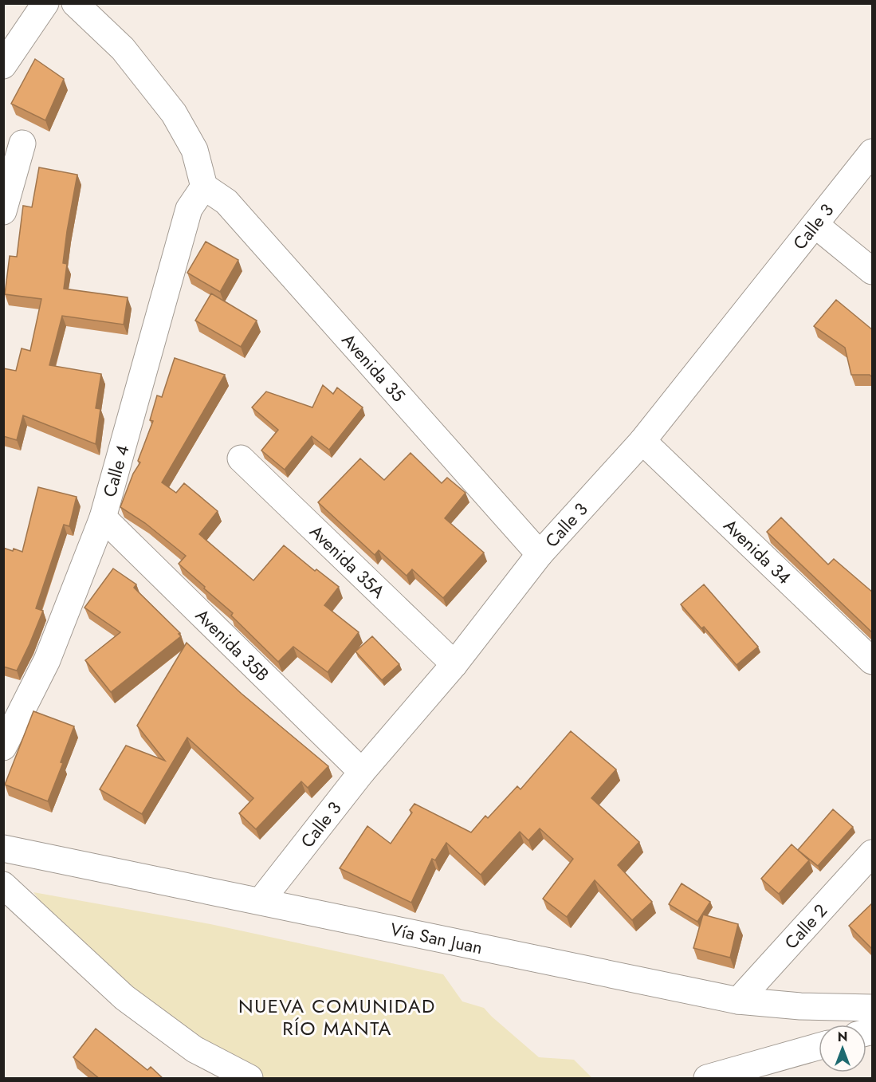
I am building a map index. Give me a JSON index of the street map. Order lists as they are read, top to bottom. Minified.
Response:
{"streets":{"street":["Calle 3","Avenida 35","Calle 4","Avenida 34","Avenida 35A","Avenida 35B","Calle 2","Vía San Juan"]},"crossings":[["Calle 3","Avenida 35"],["Calle 3","Avenida 34"],["Calle 3","Avenida 35A"],["Calle 3","Avenida 35B"],["Calle 3","Vía San Juan"],["Avenida 35","Calle 4"],["Calle 4","Avenida 35B"],["Calle 2","Vía San Juan"]],"districts":["NUEVA COMUNIDAD RÍO MANTA"],"north":"top"}
